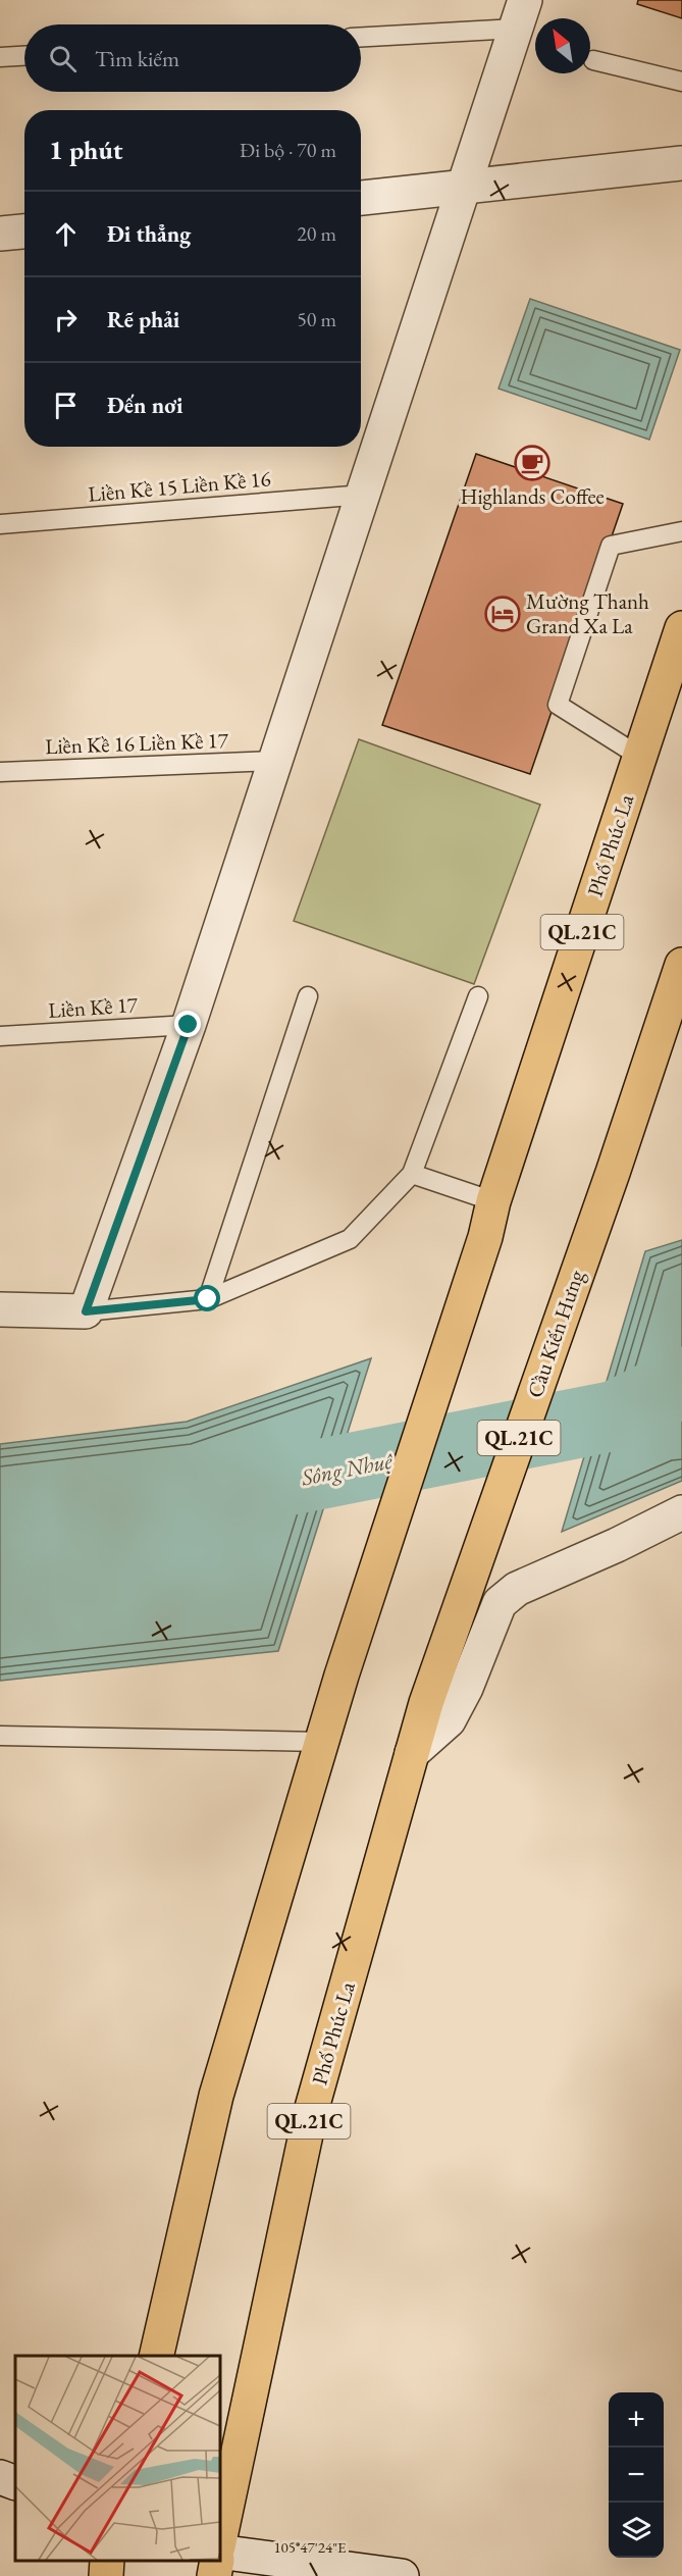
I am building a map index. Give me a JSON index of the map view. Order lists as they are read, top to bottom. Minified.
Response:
{"streets":{"highway":["Phố Phúc La","QL.21C","Cầu Kiến Hưng"],"lane":["Liền Kề 15 Liền Kề 16","Liền Kề 16 Liền Kề 17","Liền Kề 17"]},"crossings":[["Phố Phúc La","QL.21C"],["Phố Phúc La","Cầu Kiến Hưng"]],"water":["Sông Nhuệ"],"places":{"cafe":["Highlands Coffee"],"hotel":["Mường Thanh Grand Xa La"]},"north":"top left","page":{"search":"Tìm kiếm","heading":["1 phút","Đi bộ · 70 m"],"list":[["Đi thẳng","20 m"],["Rẽ phải","50 m"],"Đến nơi"],"map_buttons":["+","−"]},"coordinates":["105°47'24\"E"]}
